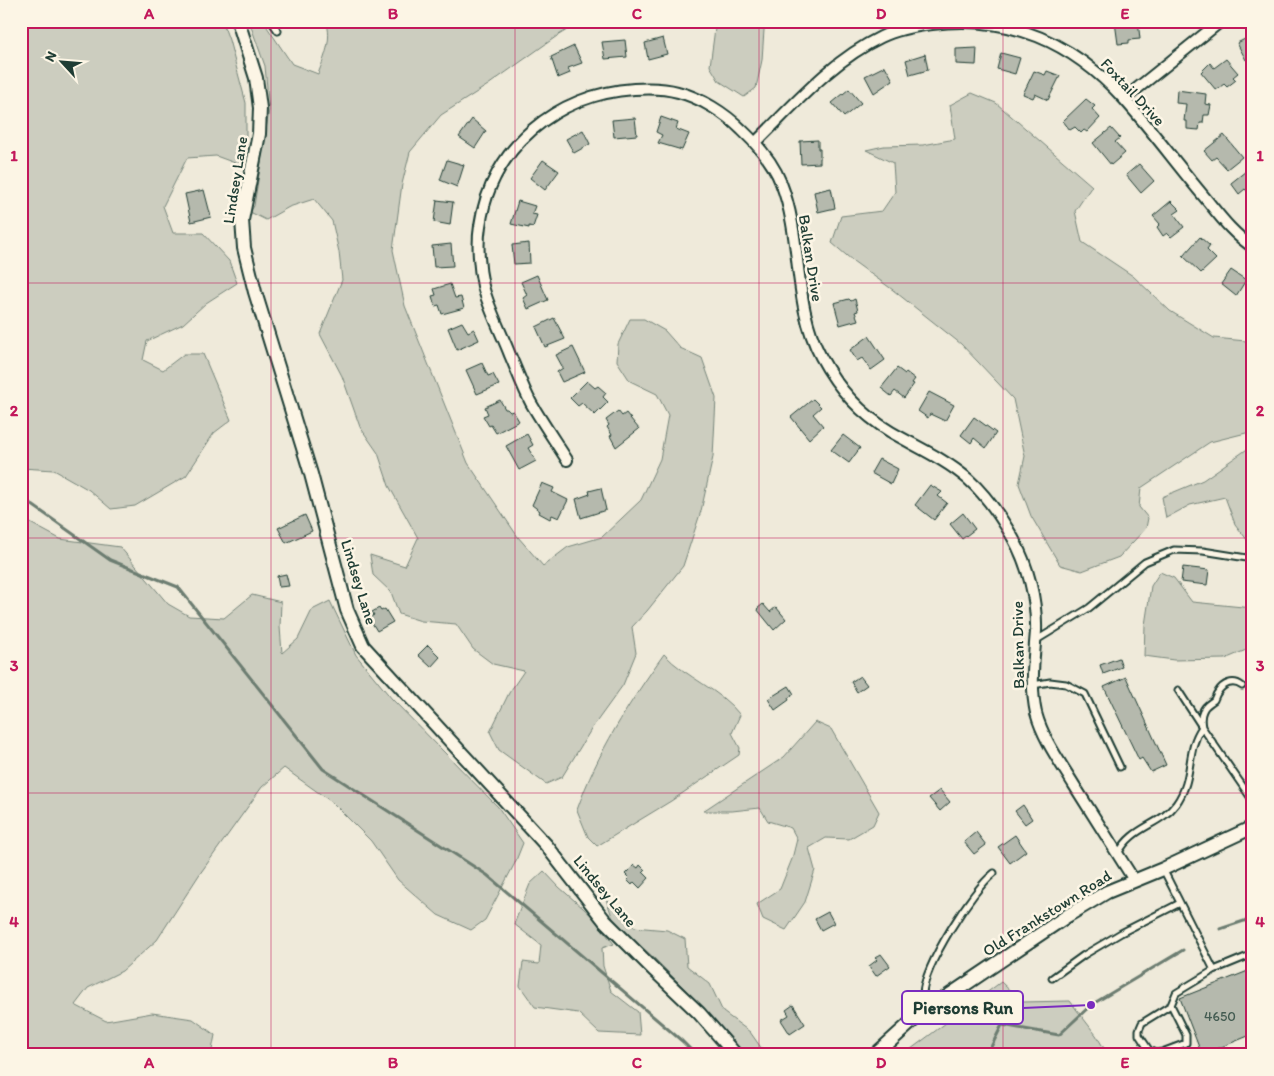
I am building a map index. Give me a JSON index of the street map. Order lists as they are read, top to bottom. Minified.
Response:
{"streets":{"street":["Foxtail Drive","Lindsey Lane","Balkan Drive","Old Frankstown Road"]},"crossings":[["Foxtail Drive","Balkan Drive"],["Balkan Drive","Old Frankstown Road"]],"places":["Piersons Run"],"house_numbers":["4650"],"north":"top left","grid":{"columns":["A","B","C","D","E"],"rows":["1","2","3","4"]}}
